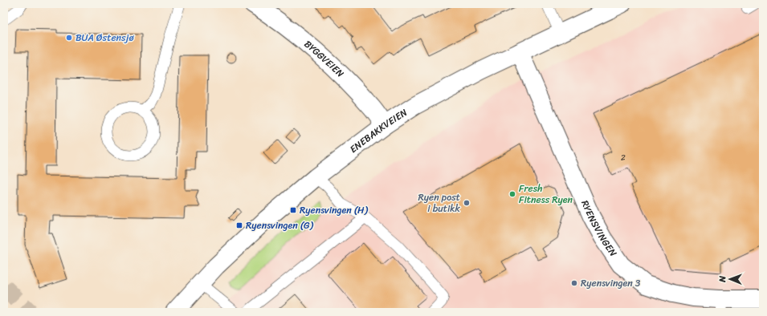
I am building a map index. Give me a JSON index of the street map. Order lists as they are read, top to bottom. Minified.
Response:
{"streets":{"street":["BYGGVEIEN","ENEBAKKVEIEN","RYENSVINGEN"]},"crossings":[["BYGGVEIEN","ENEBAKKVEIEN"],["ENEBAKKVEIEN","RYENSVINGEN"]],"places":{"other":["BUA Østensjø","Fresh Fitness Ryen","Ryen post i butikk","Ryensvingen 3"],"transit":["Ryensvingen (H)","Ryensvingen (G)"]},"house_numbers":["2"],"north":"left"}
